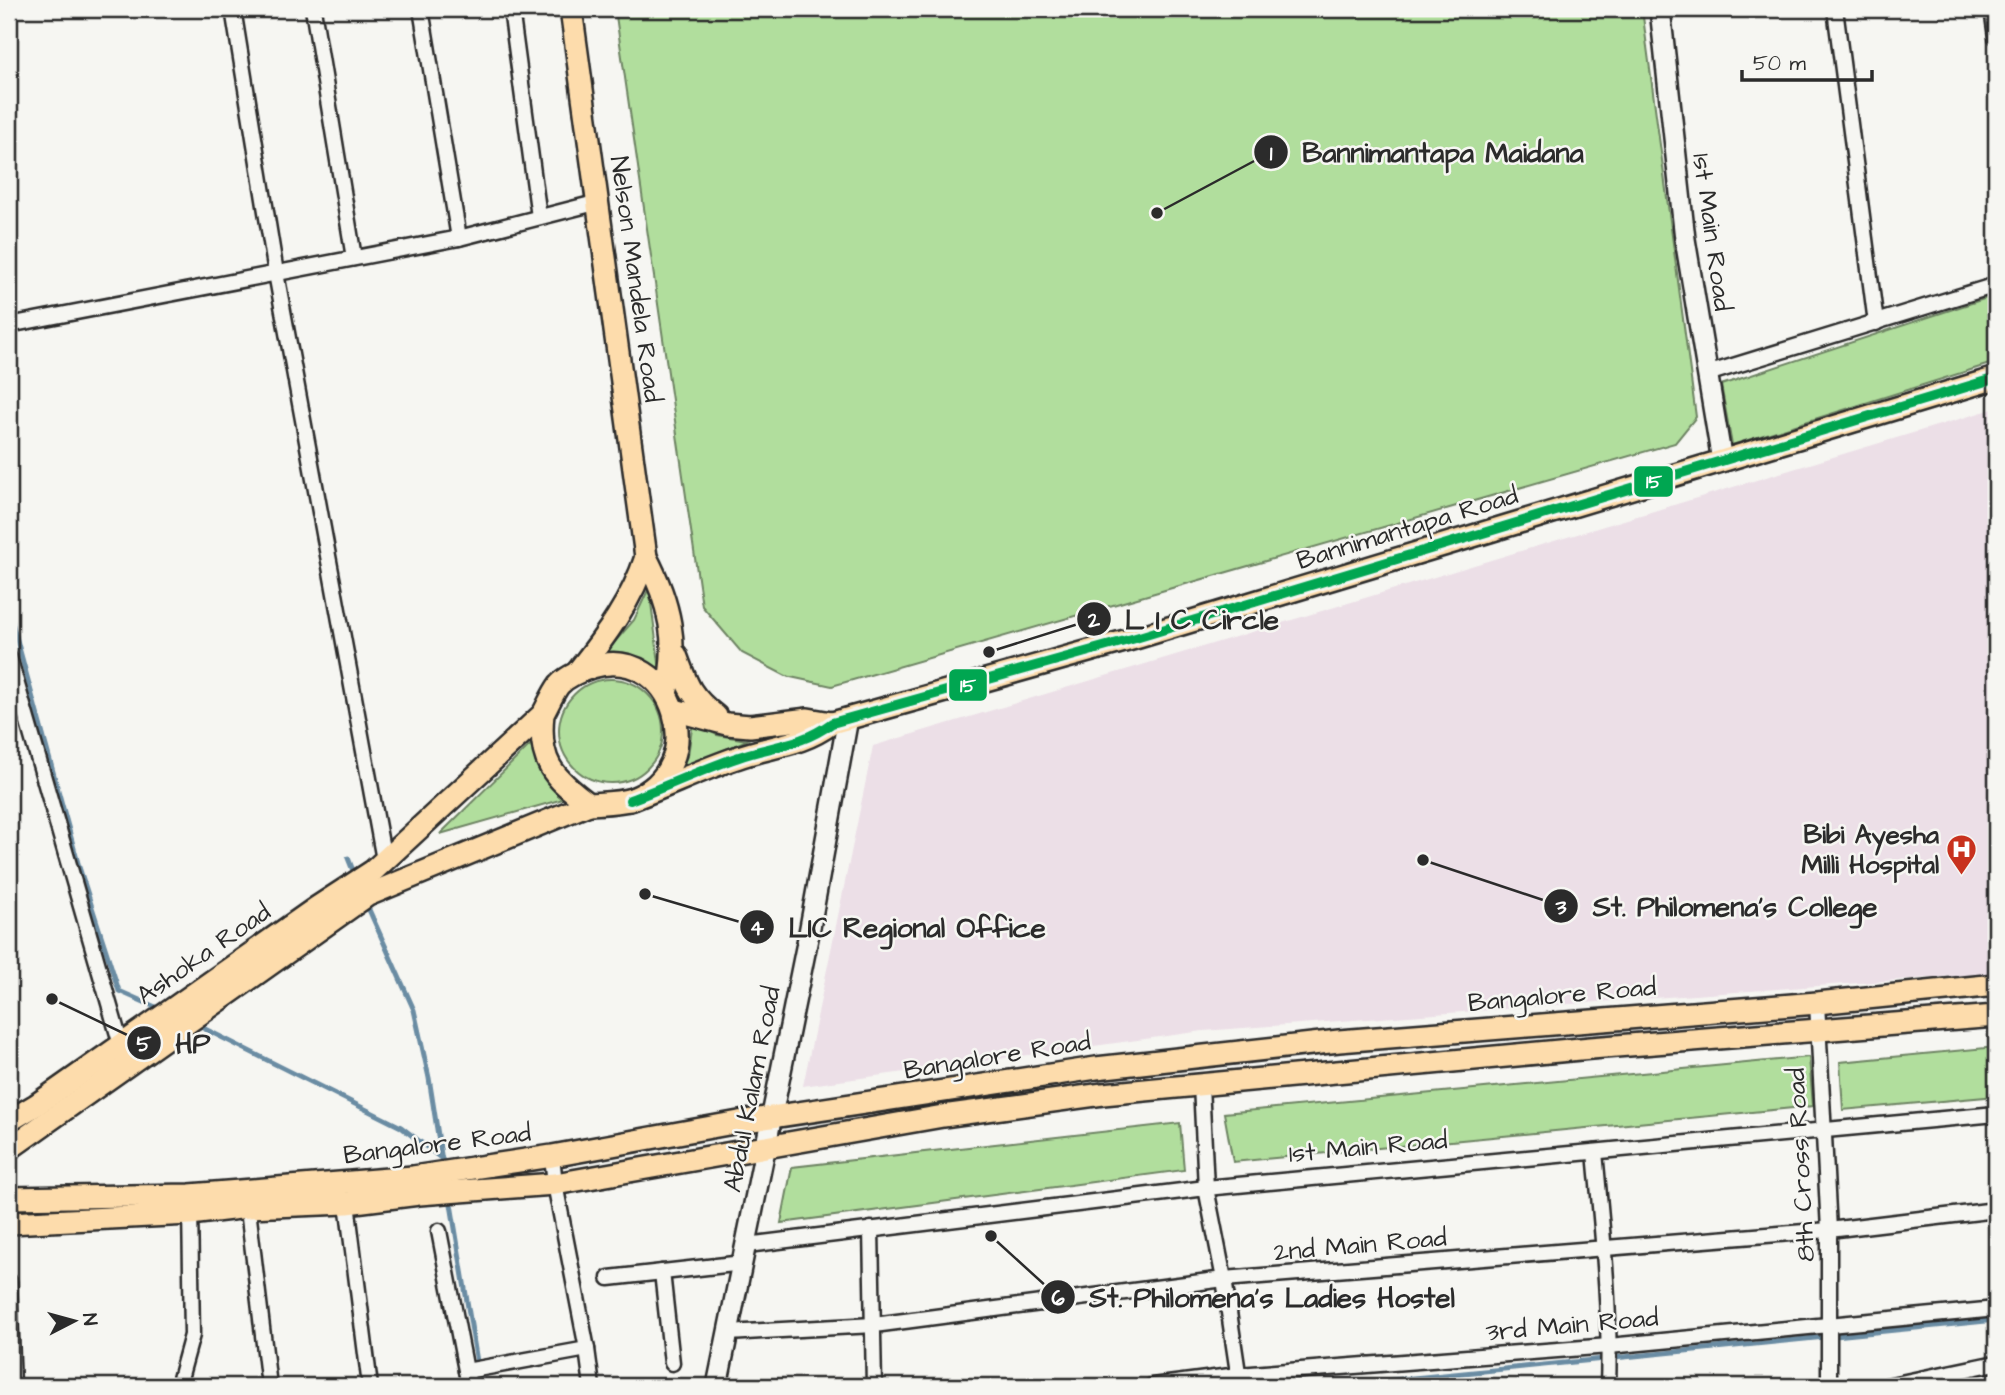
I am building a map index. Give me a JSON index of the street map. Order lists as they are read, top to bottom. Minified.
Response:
{"streets":{"main road":["Nelson Mandela Road","Bannimantapa Road","Ashoka Road","Bangalore Road"],"street":["1st Main Road","Abdul Kalam Road","8th Cross Road","2nd Main Road","3rd Main Road"]},"crossings":[["1st Main Road","Bannimantapa Road"],["1st Main Road","Abdul Kalam Road"],["1st Main Road","8th Cross Road"],["Bannimantapa Road","Abdul Kalam Road"],["Bangalore Road","Abdul Kalam Road"],["Bangalore Road","8th Cross Road"],["Abdul Kalam Road","2nd Main Road"],["8th Cross Road","2nd Main Road"],["8th Cross Road","3rd Main Road"]],"places":{"other":["Bannimantapa Maidana","L I C Circle","St. Philomena's College","LIC Regional Office","HP","St. Philomena's Ladies Hostel"],"hospital":["Bibi Ayesha Milli Hospital"]},"lines":["transit line 15"],"scale_bar":"50 m","north":"right"}
